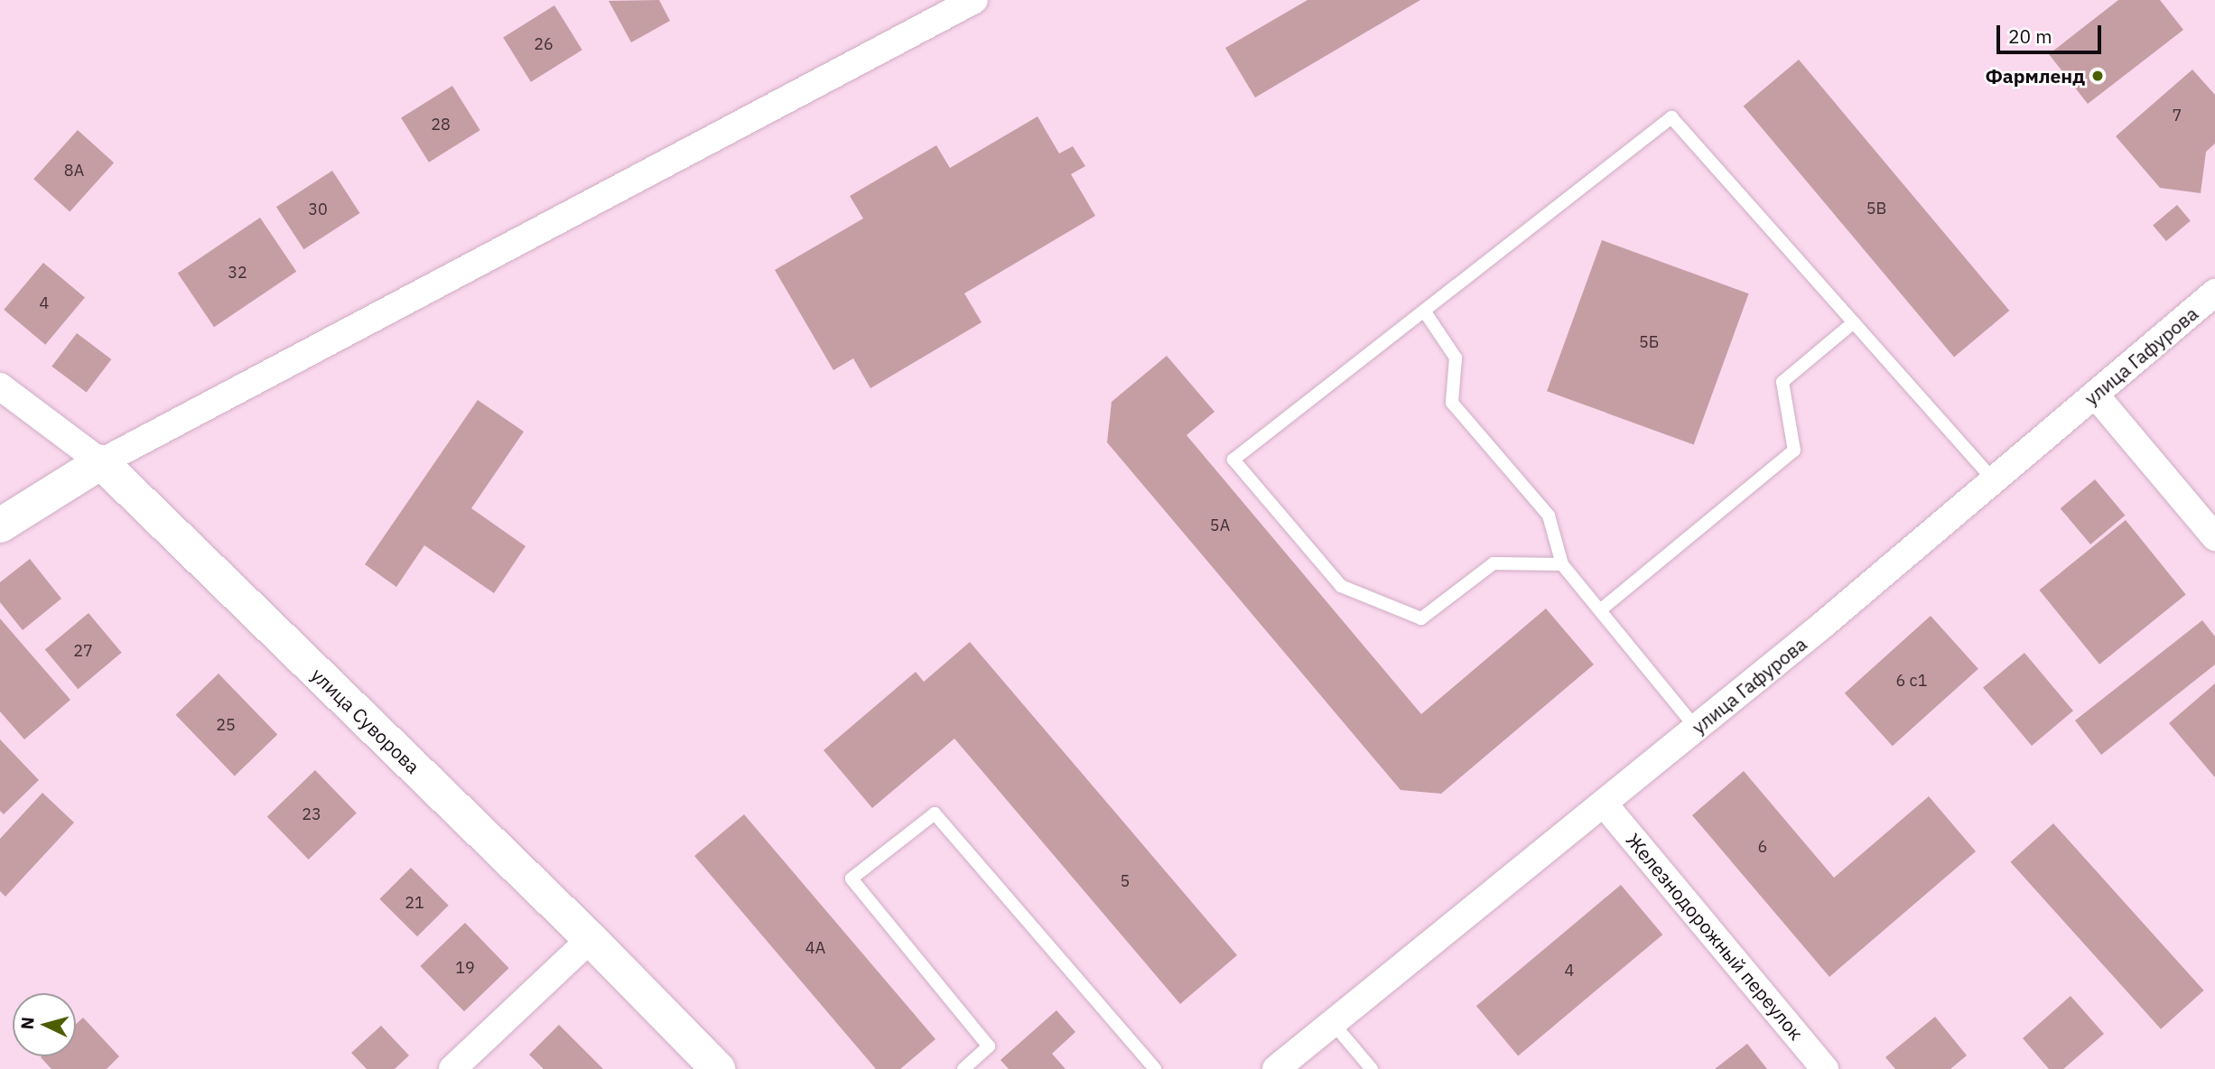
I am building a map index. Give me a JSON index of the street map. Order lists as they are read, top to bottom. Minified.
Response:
{"streets":{"street":["улица Гафурова","улица Суворова","Железнодорожный переулок"]},"crossings":[["улица Гафурова","Железнодорожный переулок"]],"places":["Фармленд"],"house_numbers":["26","7","28","8А","5В","30","32","4","5Б","5А","27","6 с1","25","23","6","5","21","4А","19","4"],"scale_bar":"20 m","north":"left"}
